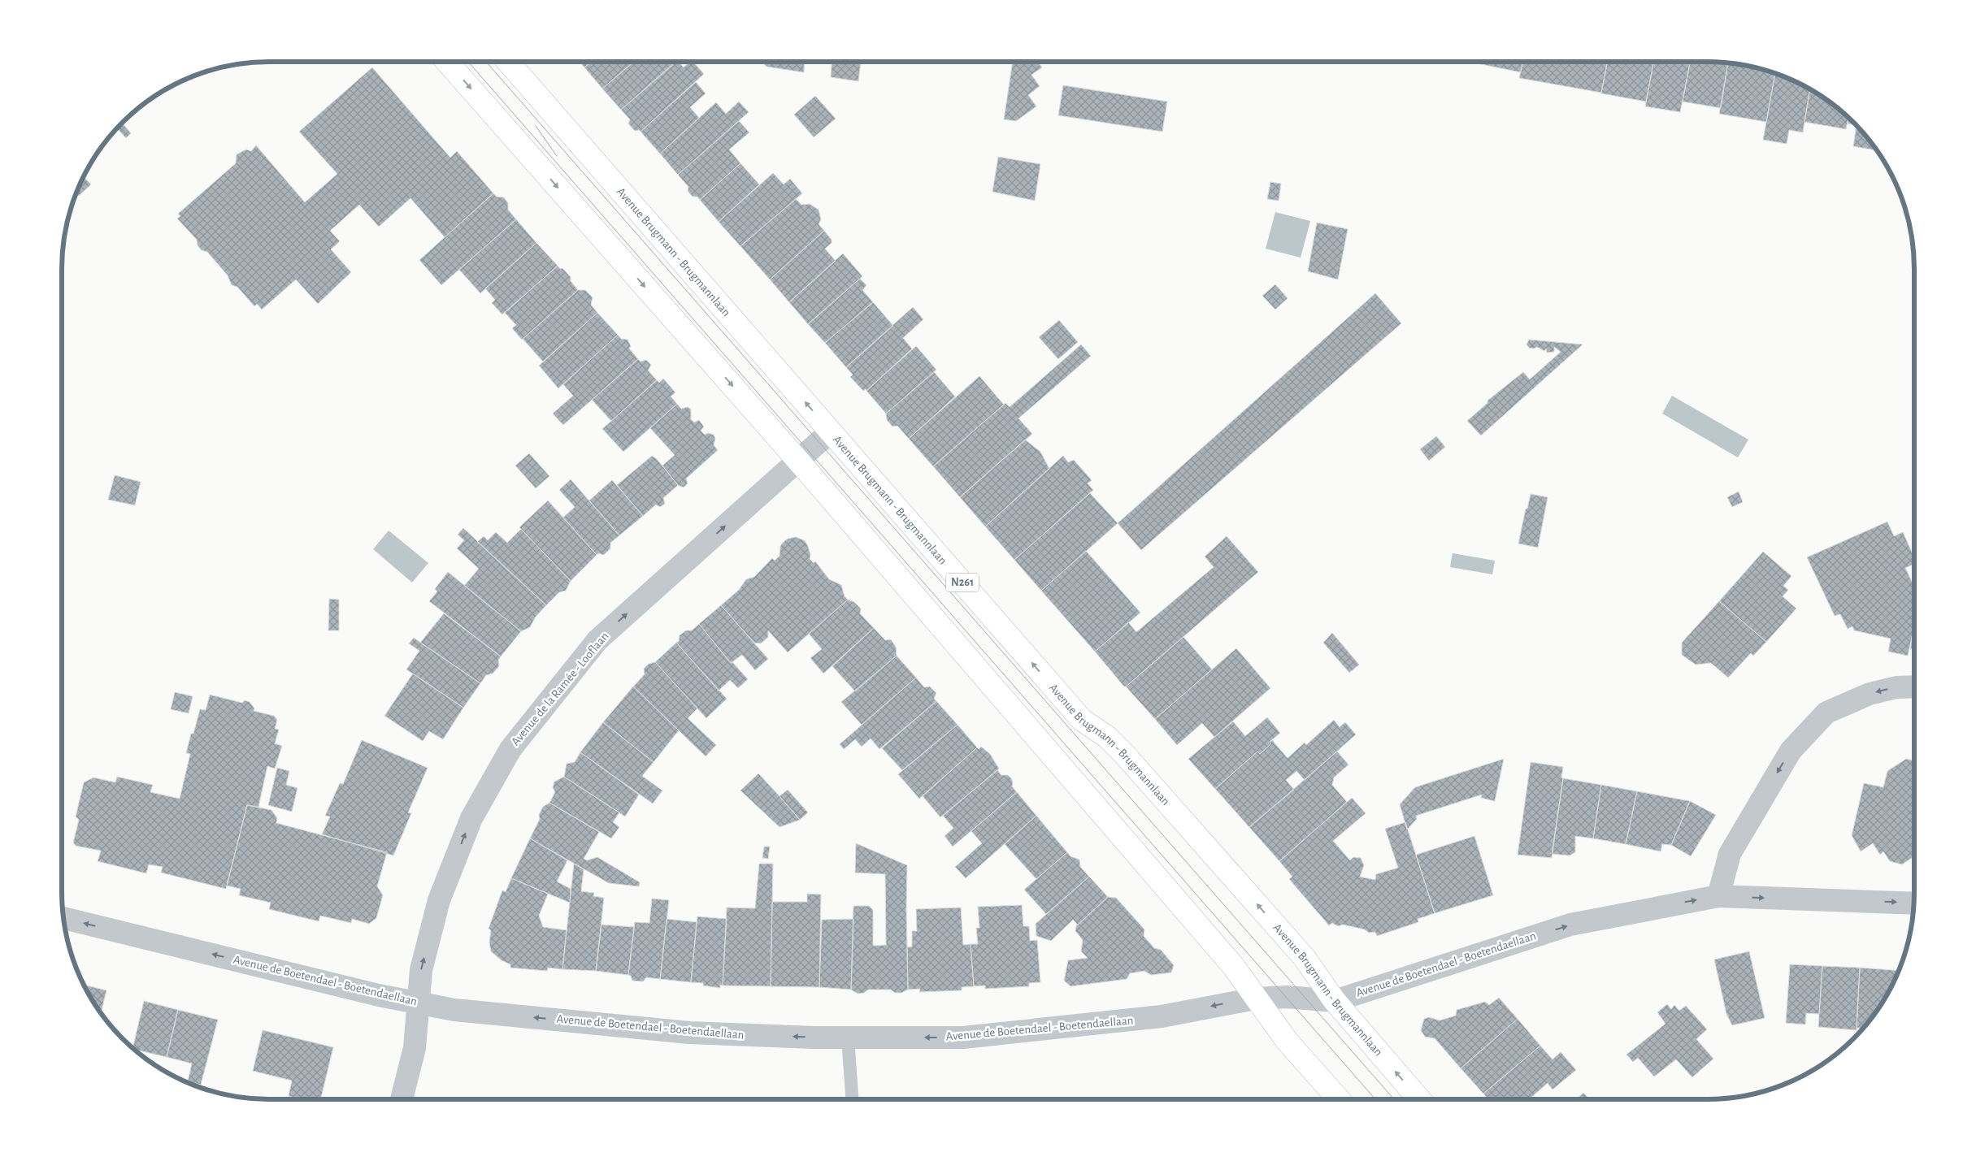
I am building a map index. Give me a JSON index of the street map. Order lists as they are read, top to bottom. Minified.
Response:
{"streets":{"main road":["Avenue Brugmann - Brugmannlaan","N261"],"street":["Avenue de la Ramée - Looflaan","Avenue de Boetendael - Boetendaellaan"]},"crossings":[["Avenue Brugmann - Brugmannlaan","Avenue de la Ramée - Looflaan"],["Avenue Brugmann - Brugmannlaan","Avenue de Boetendael - Boetendaellaan"],["Avenue de la Ramée - Looflaan","Avenue de Boetendael - Boetendaellaan"]],"one_way":["Avenue de la Ramée - Looflaan"]}
